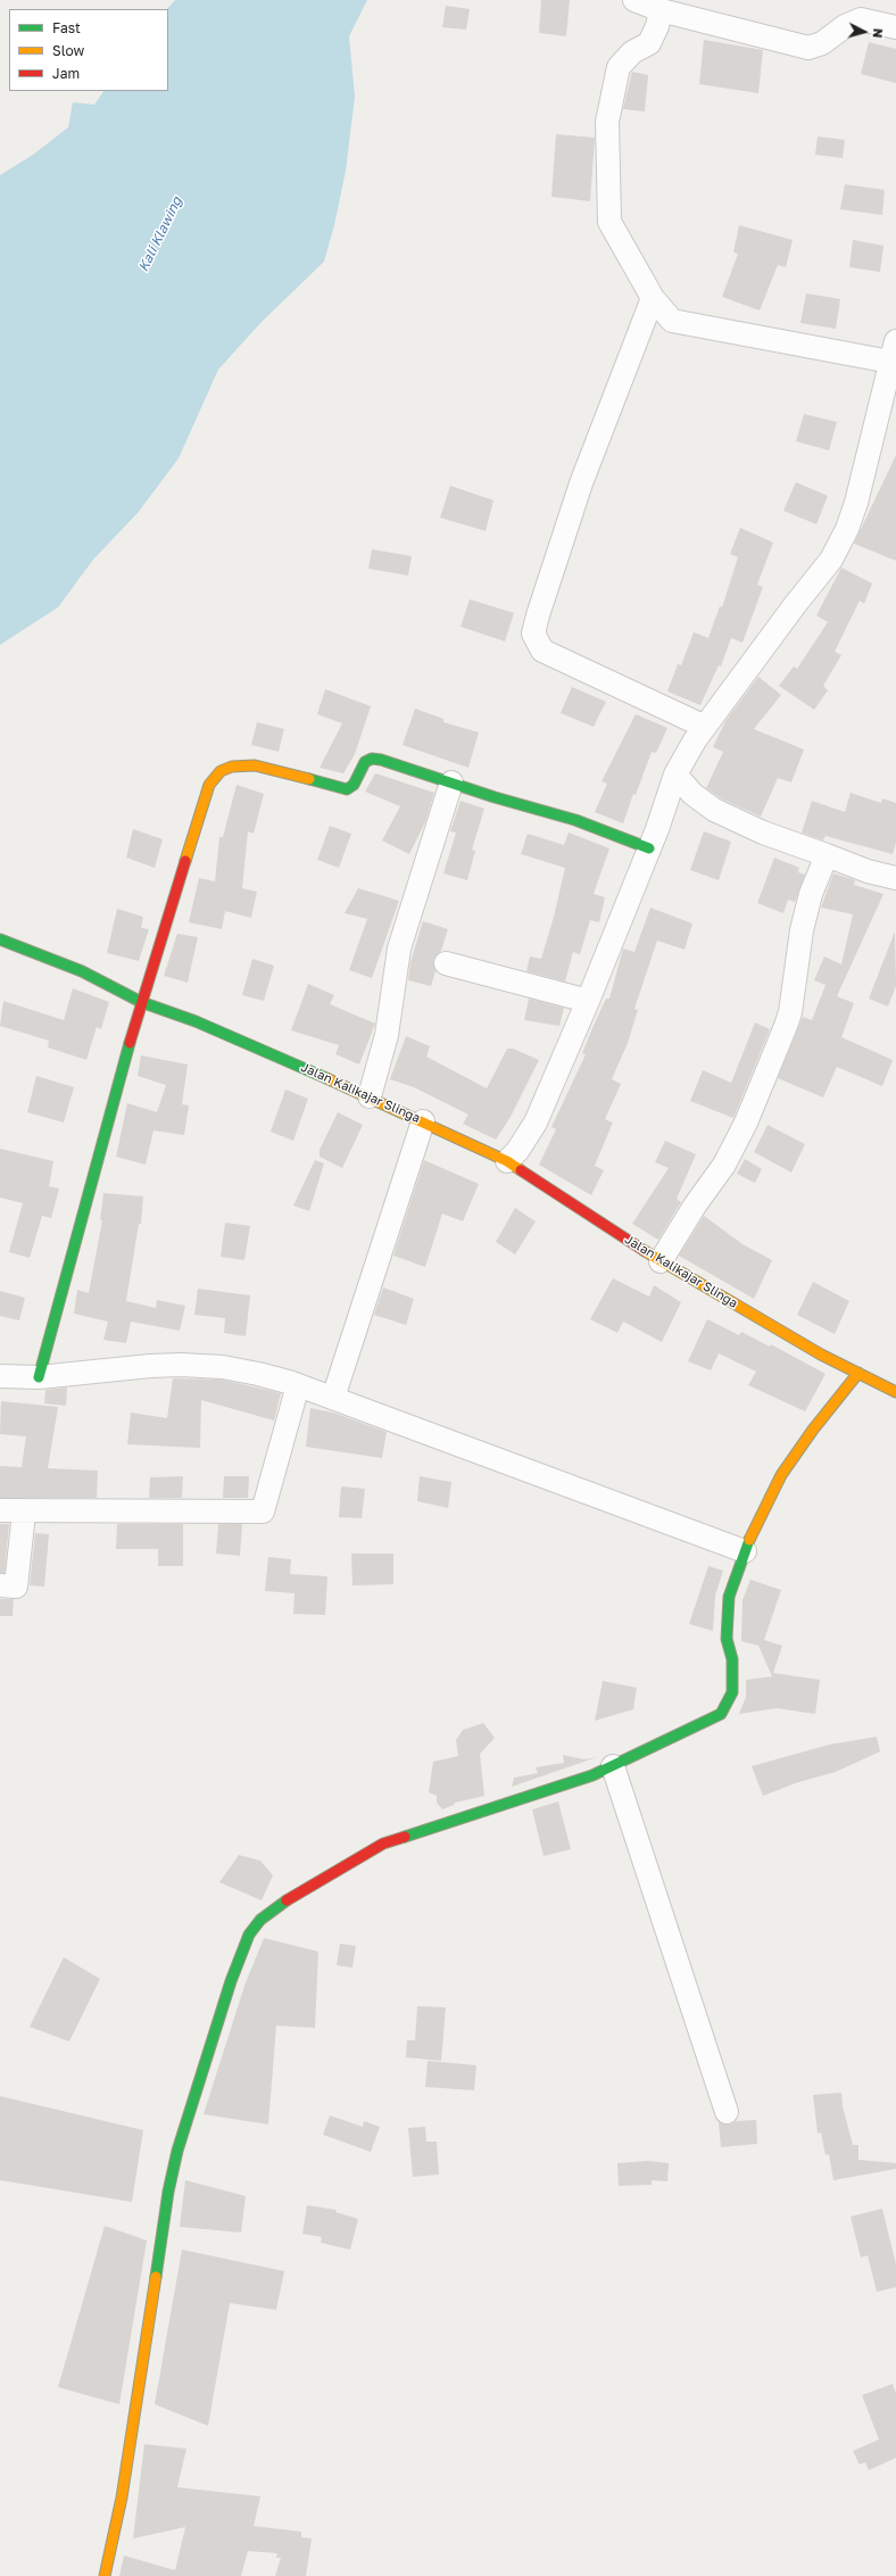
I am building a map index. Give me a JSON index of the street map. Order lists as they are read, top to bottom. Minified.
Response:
{"streets":{"street":["Jalan Kalikajar Slinga"]},"water":["Kali Klawing"],"legend":["Fast","Slow","Jam"],"north":"right"}
